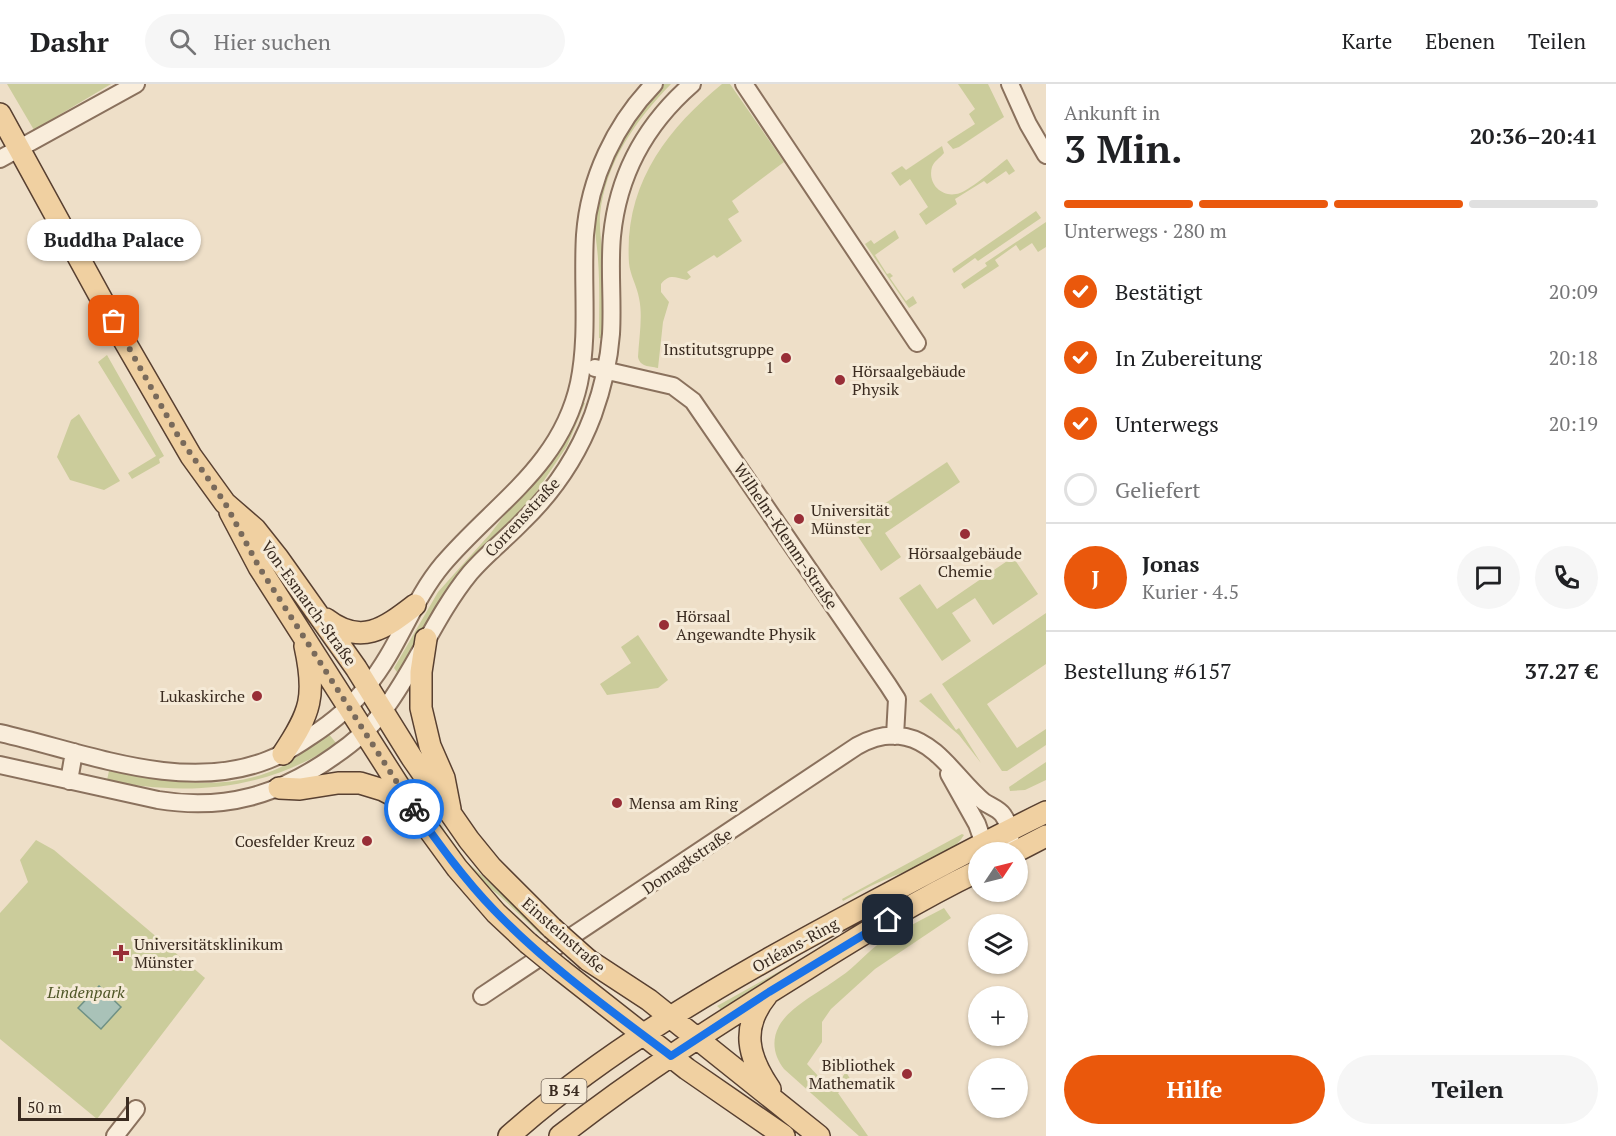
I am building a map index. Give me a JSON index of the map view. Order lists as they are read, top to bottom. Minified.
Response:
{"streets":{"main road":["Von-Esmarch-Straße","Einsteinstraße","Orléans-Ring","B 54"],"street":["Corrensstraße","Wilhelm-Klemm-Straße","Domagkstraße"]},"crossings":[["Corrensstraße","Wilhelm-Klemm-Straße"],["Corrensstraße","Von-Esmarch-Straße"],["Corrensstraße","Einsteinstraße"],["Wilhelm-Klemm-Straße","Domagkstraße"],["Von-Esmarch-Straße","Einsteinstraße"],["Einsteinstraße","Orléans-Ring"],["Einsteinstraße","B 54"],["Orléans-Ring","B 54"]],"parks":["Lindenpark"],"places":{"other":["Buddha Palace","Institutsgruppe 1","Hörsaalgebäude Physik","Universität Münster","Hörsaalgebäude Chemie","Hörsaal Angewandte Physik","Lukaskirche","Mensa am Ring","Coesfelder Kreuz","Bibliothek Mathematik"],"health":["Universitätsklinikum Münster"]},"scale_bar":"50 m","north":"top right","page":{"header":"Dashr","search":"Hier suchen","nav":["Karte","Ebenen","Teilen"],"heading":["3 Min.","Ankunft in","20:36–20:41"],"panel":["Jonas","Kurier · 4.5","Bestellung #6157","37.27 €"],"bar":"Unterwegs · 280 m","bubble":"Buddha Palace","list":[["Bestätigt","20:09"],["In Zubereitung","20:18"],["Unterwegs","20:19"],"Geliefert"],"round":"J","map_buttons":["+","−"],"buttons":["Hilfe","Teilen"],"scale":"50 m"}}
